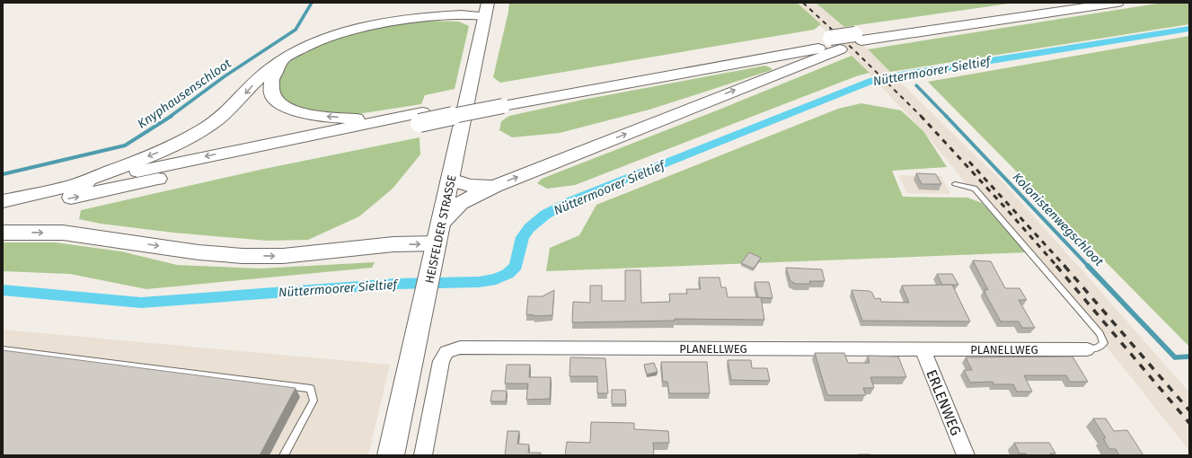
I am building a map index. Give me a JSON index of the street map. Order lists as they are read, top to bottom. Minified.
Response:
{"streets":{"main road":["HEISFELDER STRASSE"],"street":["PLANELLWEG","ERLENWEG"]},"crossings":[["PLANELLWEG","ERLENWEG"]],"water":["Nüttermoorer Sieltief","Knyphausenschloot","Kolonistenwegschloot"]}
